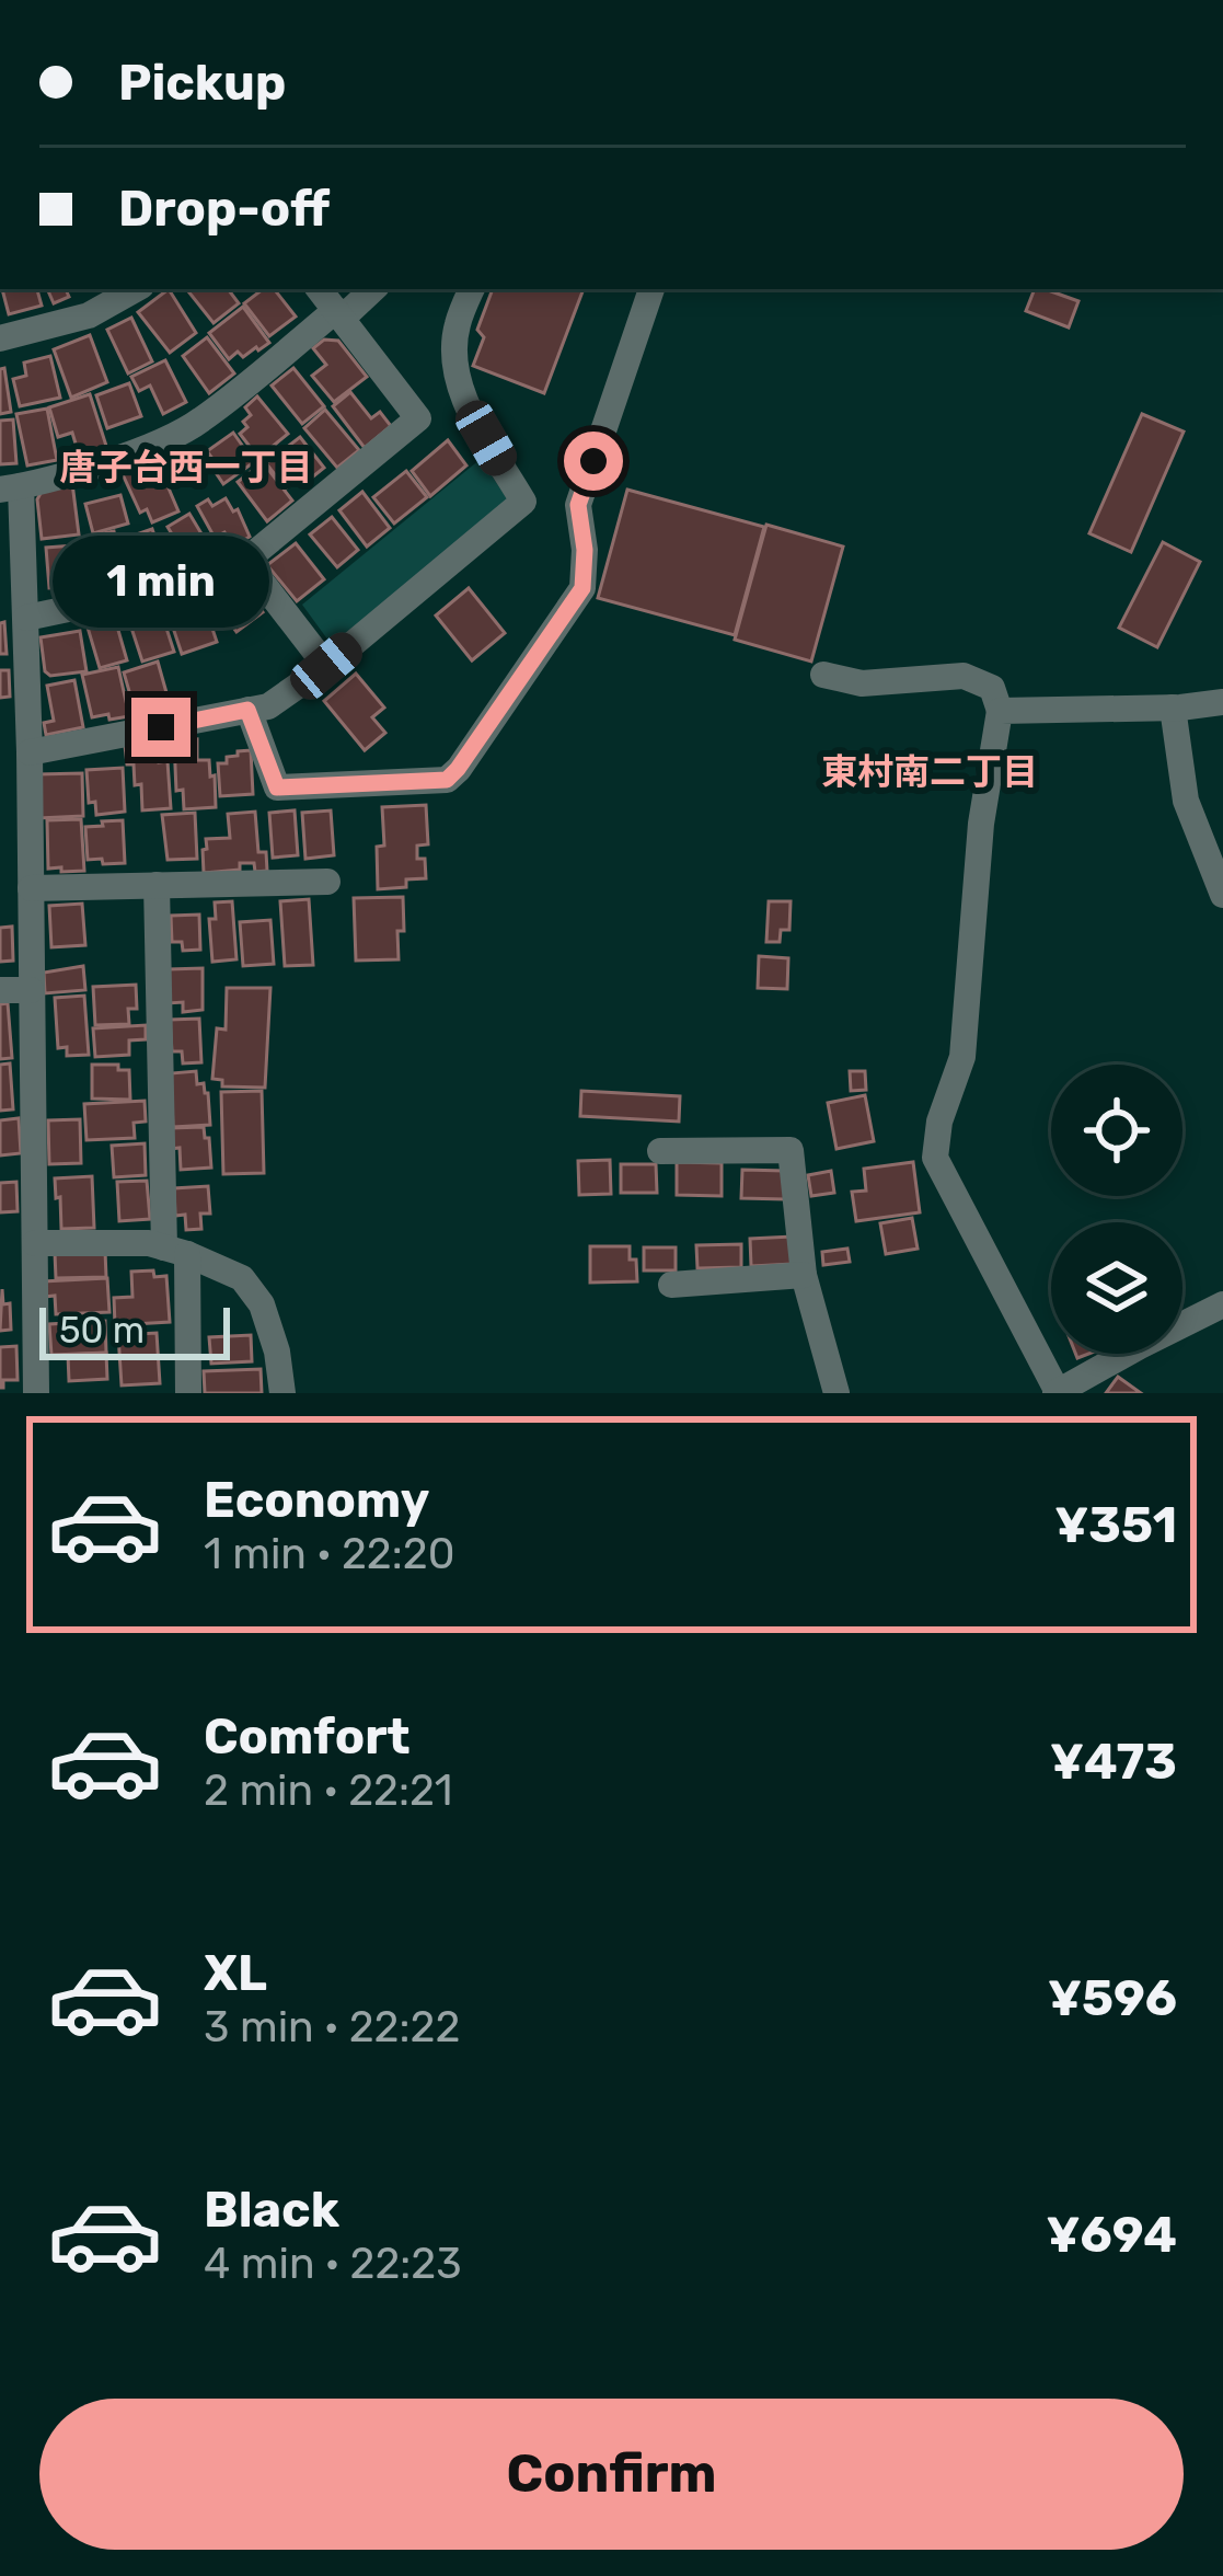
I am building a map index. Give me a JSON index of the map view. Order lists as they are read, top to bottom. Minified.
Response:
{"districts":["唐子台西一丁目","東村南二丁目"],"scale_bar":"50 m","page":{"banner":["Pickup","Drop-off"],"bubble":"1 min","scale":"50 m","list":[{"name":"Economy","note":"1 min · 22:20","value":"¥351"},{"name":"Comfort","note":"2 min · 22:21","value":"¥473"},{"name":"XL","note":"3 min · 22:22","value":"¥596"},{"name":"Black","note":"4 min · 22:23","value":"¥694"}],"buttons":"Confirm"}}
